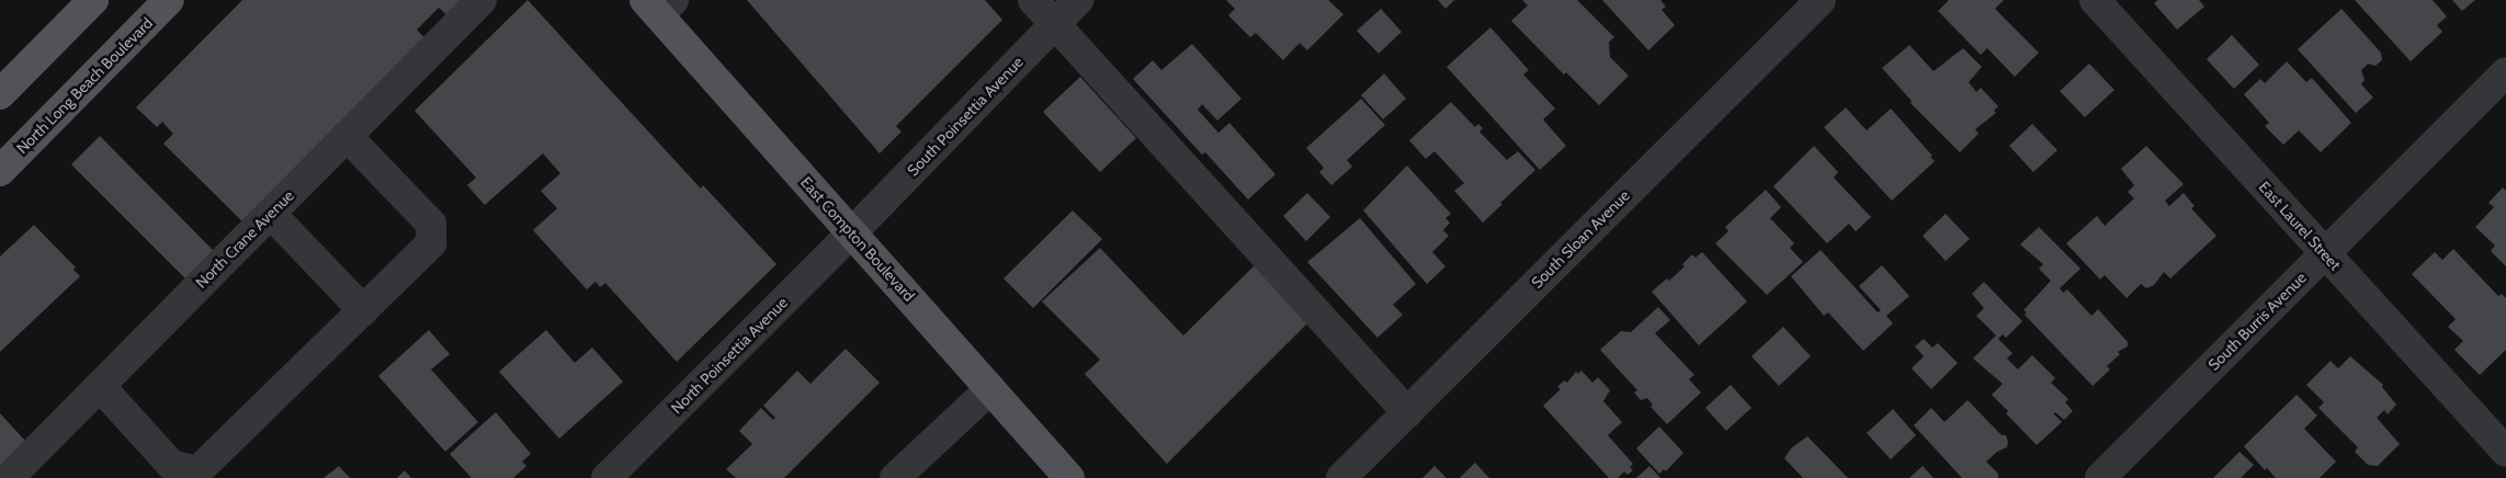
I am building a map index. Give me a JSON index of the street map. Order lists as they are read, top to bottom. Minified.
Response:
{"streets":{"main road":["North Long Beach Boulevard","East Compton Boulevard"],"street":["South Poinsettia Avenue","East Laurel Street","North Crane Avenue","South Sloan Avenue","South Burris Avenue","North Poinsettia Avenue"]},"crossings":[["South Poinsettia Avenue","East Compton Boulevard"],["South Poinsettia Avenue","North Poinsettia Avenue"],["East Laurel Street","South Burris Avenue"],["East Compton Boulevard","North Poinsettia Avenue"]]}
